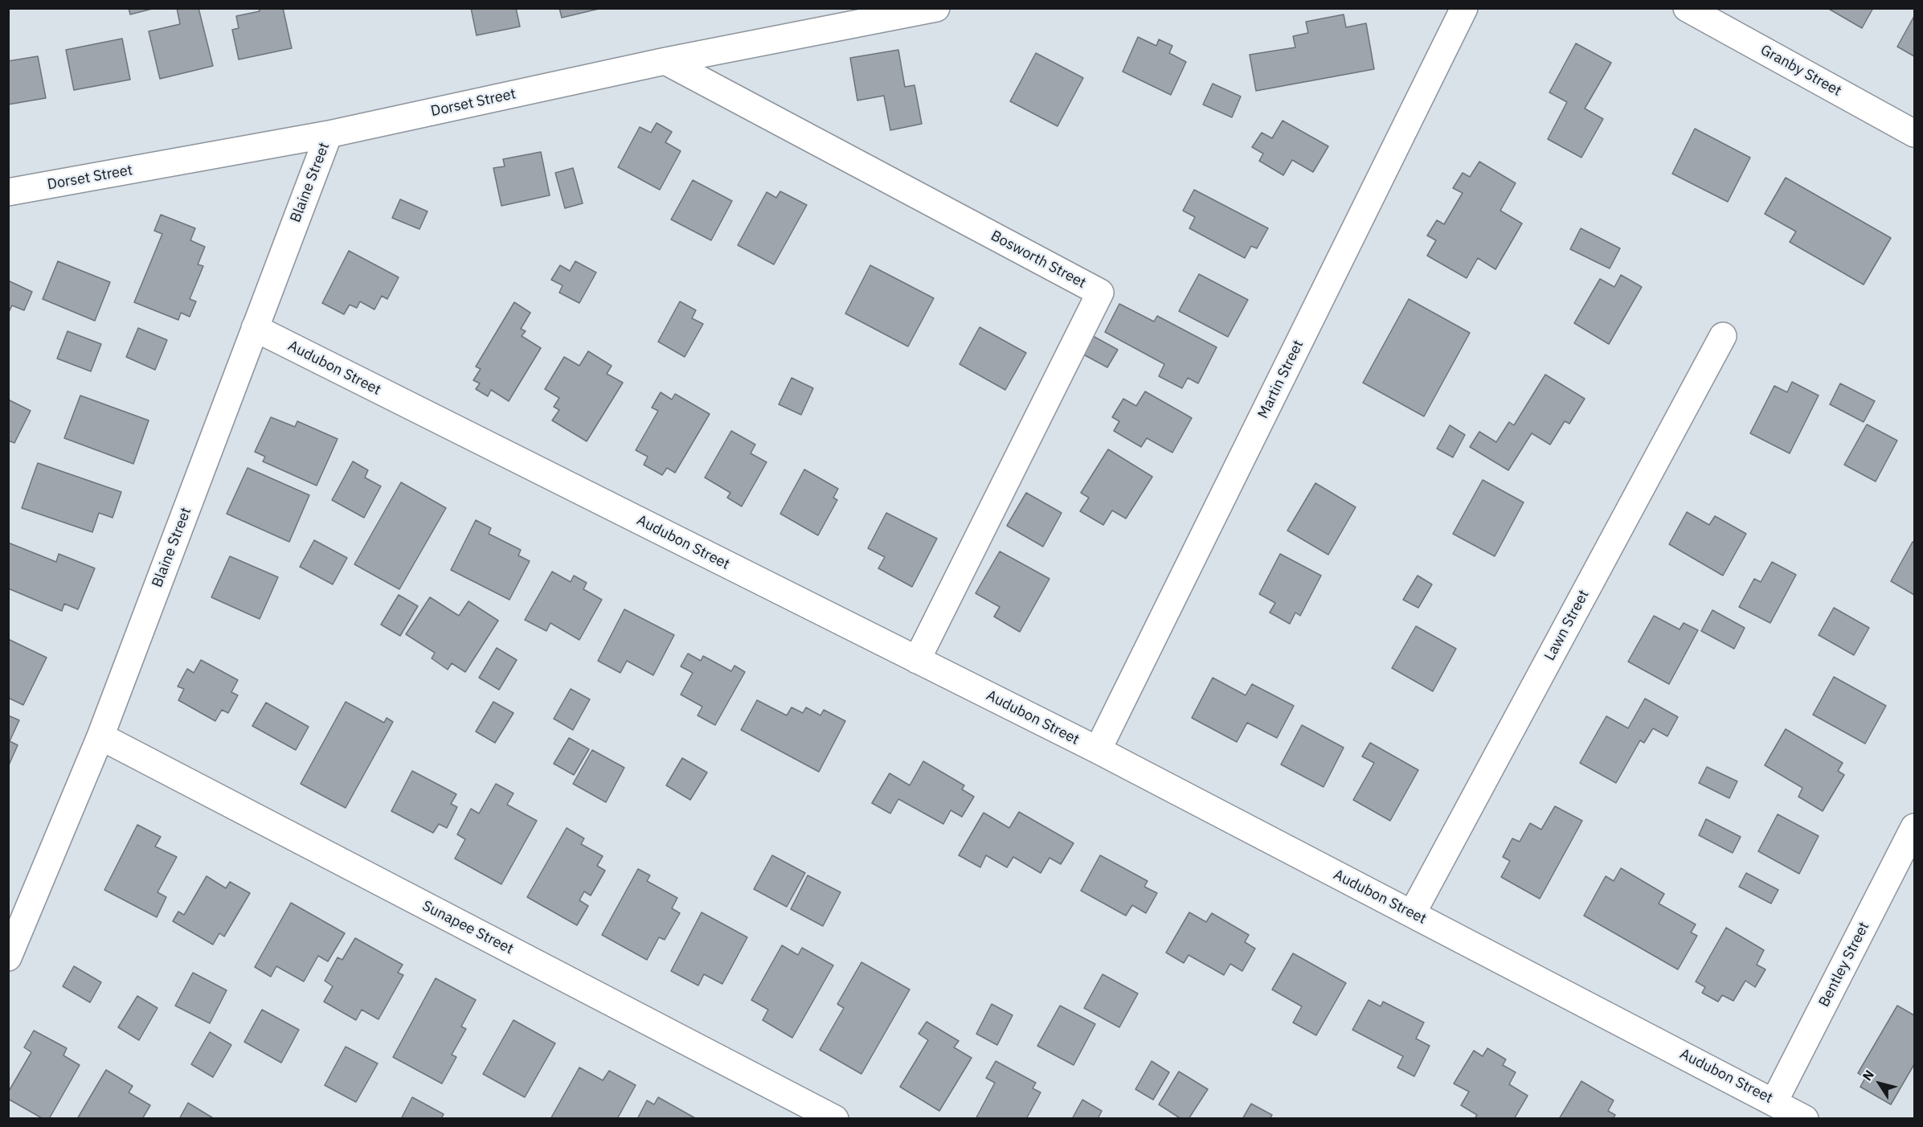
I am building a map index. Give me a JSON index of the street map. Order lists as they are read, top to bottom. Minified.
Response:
{"streets":{"street":["Granby Street","Dorset Street","Blaine Street","Bosworth Street","Audubon Street","Martin Street","Lawn Street","Sunapee Street","Bentley Street"]},"crossings":[["Dorset Street","Blaine Street"],["Dorset Street","Bosworth Street"],["Blaine Street","Audubon Street"],["Blaine Street","Sunapee Street"],["Bosworth Street","Audubon Street"],["Audubon Street","Martin Street"],["Audubon Street","Lawn Street"],["Audubon Street","Bentley Street"]],"north":"top left"}
